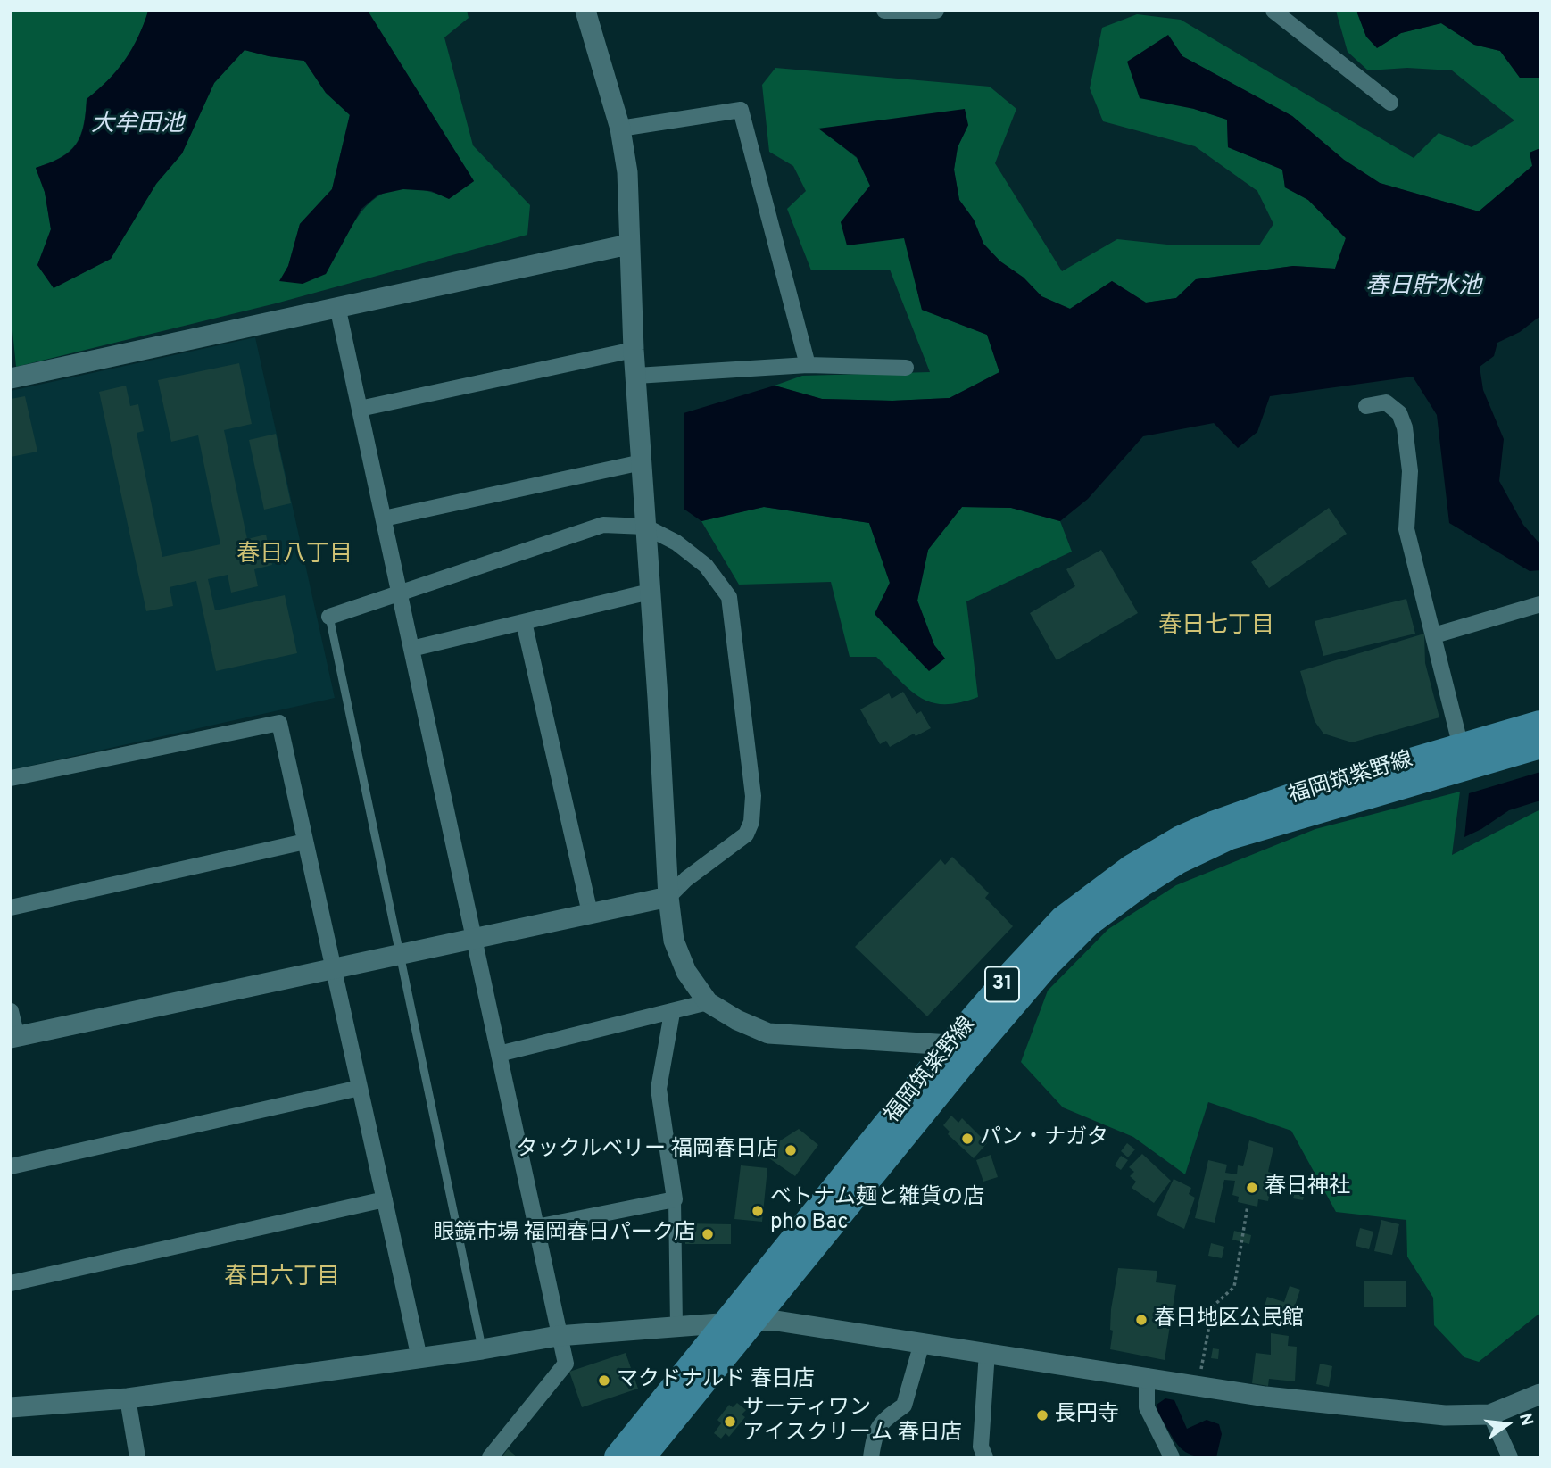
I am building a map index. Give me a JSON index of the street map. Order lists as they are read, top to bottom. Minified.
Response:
{"streets":{"main road":["福岡筑紫野線","31"]},"districts":["春日八丁目","春日七丁目","春日六丁目"],"water":["大牟田池","春日貯水池"],"places":["パン・ナガタ","タックルベリー 福岡春日店","春日神社","ベトナム麺と雑貨の店 pho Bac","眼鏡市場 福岡春日パーク店","春日地区公民館","マクドナルド 春日店","長円寺","サーティワン アイスクリーム 春日店"],"north":"right"}
